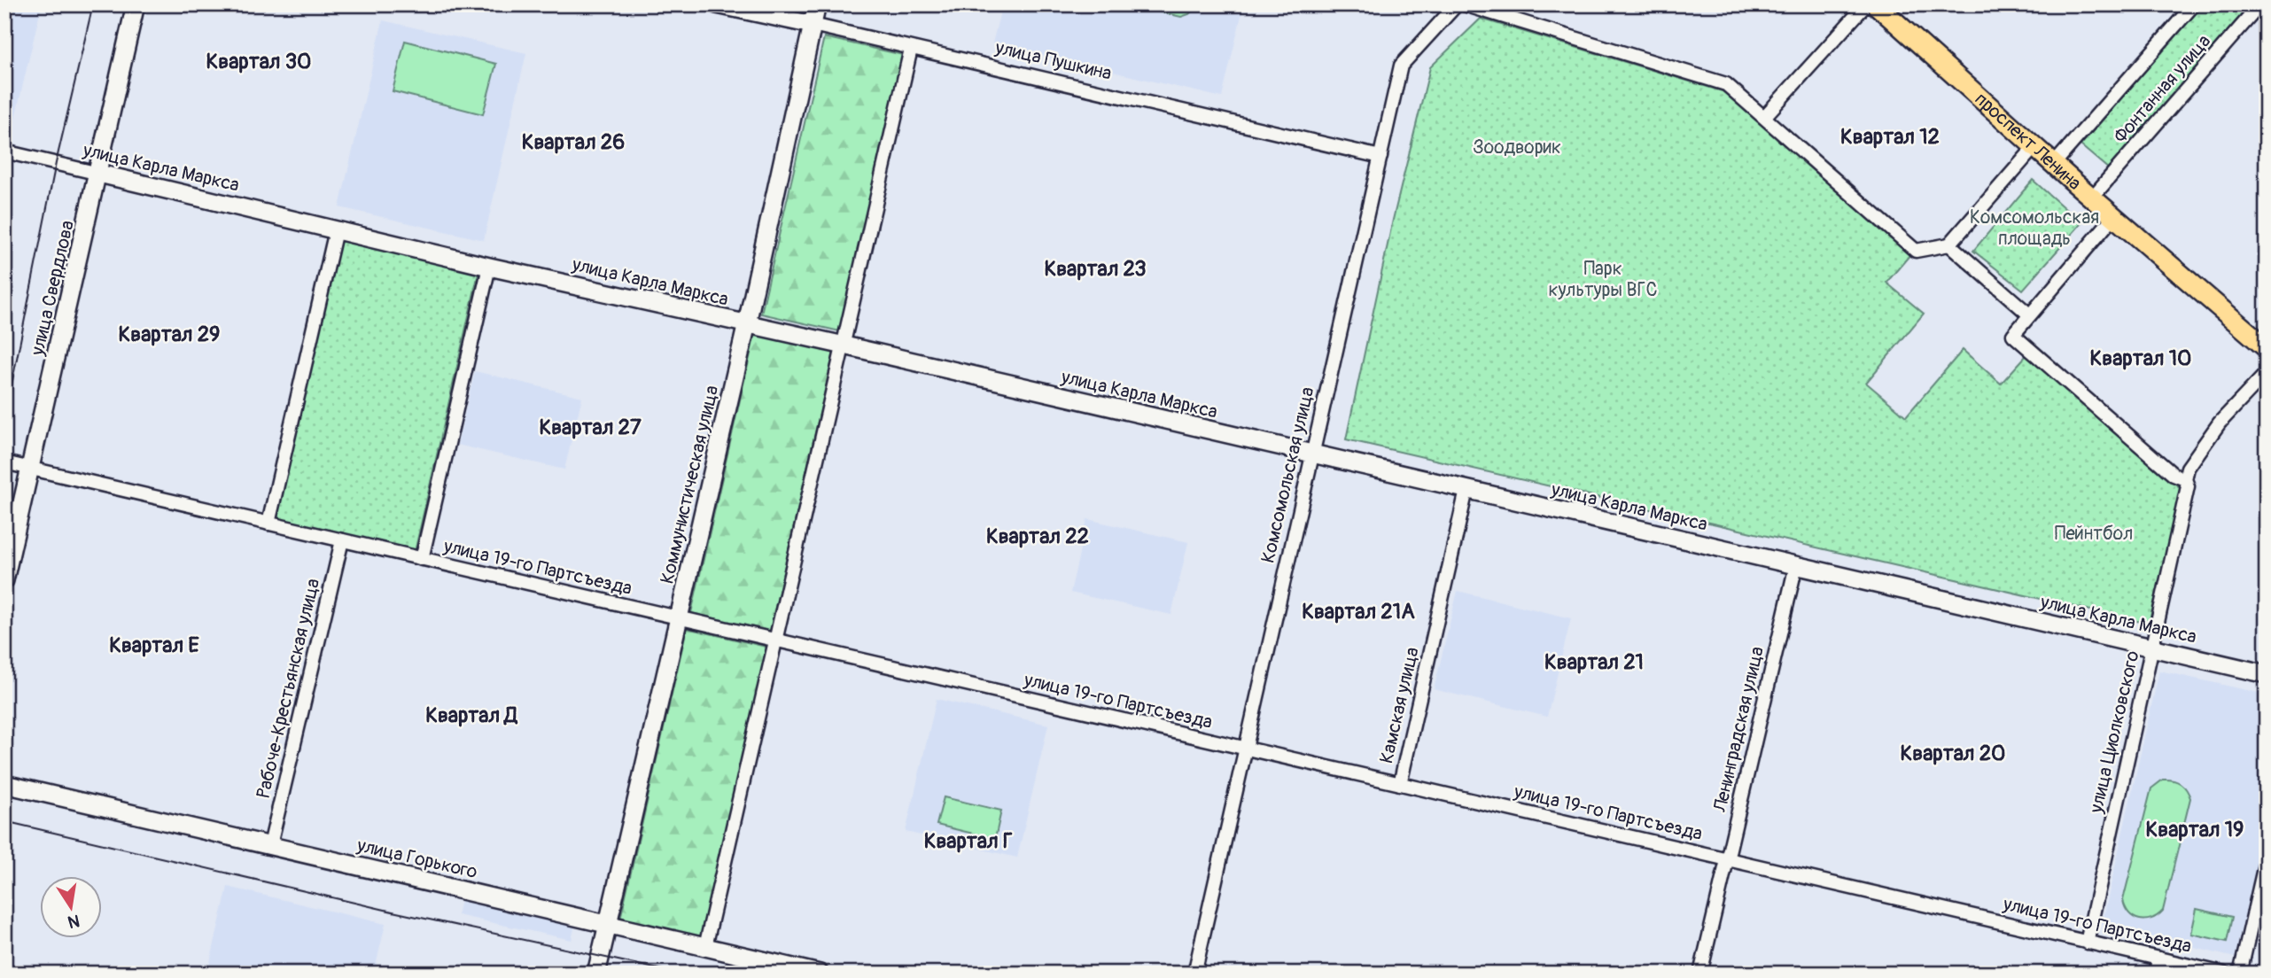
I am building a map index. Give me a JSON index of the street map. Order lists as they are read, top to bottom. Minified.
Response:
{"streets":{"main road":["проспект Ленина"],"street":["улица Пушкина","Фонтанная улица","улица Карла Маркса","улица Свердлова","Комсомольская улица","Коммунистическая улица","улица 19-го Партсъезда","Рабоче-Крестьянская улица","Камская улица","Ленинградская улица","улица Циолковского","улица Горького"]},"crossings":[["улица Пушкина","Комсомольская улица"],["улица Пушкина","Коммунистическая улица"],["Фонтанная улица","проспект Ленина"],["улица Карла Маркса","улица Свердлова"],["улица Карла Маркса","Комсомольская улица"],["улица Карла Маркса","Коммунистическая улица"],["улица Карла Маркса","Камская улица"],["улица Карла Маркса","Ленинградская улица"],["улица Карла Маркса","улица Циолковского"],["улица Свердлова","улица 19-го Партсъезда"],["Комсомольская улица","улица 19-го Партсъезда"],["Коммунистическая улица","улица 19-го Партсъезда"],["Коммунистическая улица","улица Горького"],["улица 19-го Партсъезда","Рабоче-Крестьянская улица"],["улица 19-го Партсъезда","Камская улица"],["улица 19-го Партсъезда","Ленинградская улица"],["улица 19-го Партсъезда","улица Циолковского"],["Рабоче-Крестьянская улица","улица Горького"]],"districts":["Квартал 30","Квартал 12","Квартал 26","Квартал 23","Квартал 29","Квартал 10","Квартал 27","Квартал 22","Квартал 21А","Квартал Е","Квартал 21","Квартал Д","Квартал 20","Квартал 19","Квартал Г"],"parks":["Зоодворик","Комсомольская площадь","Парк культуры ВГС","Пейнтбол"],"north":"bottom"}
